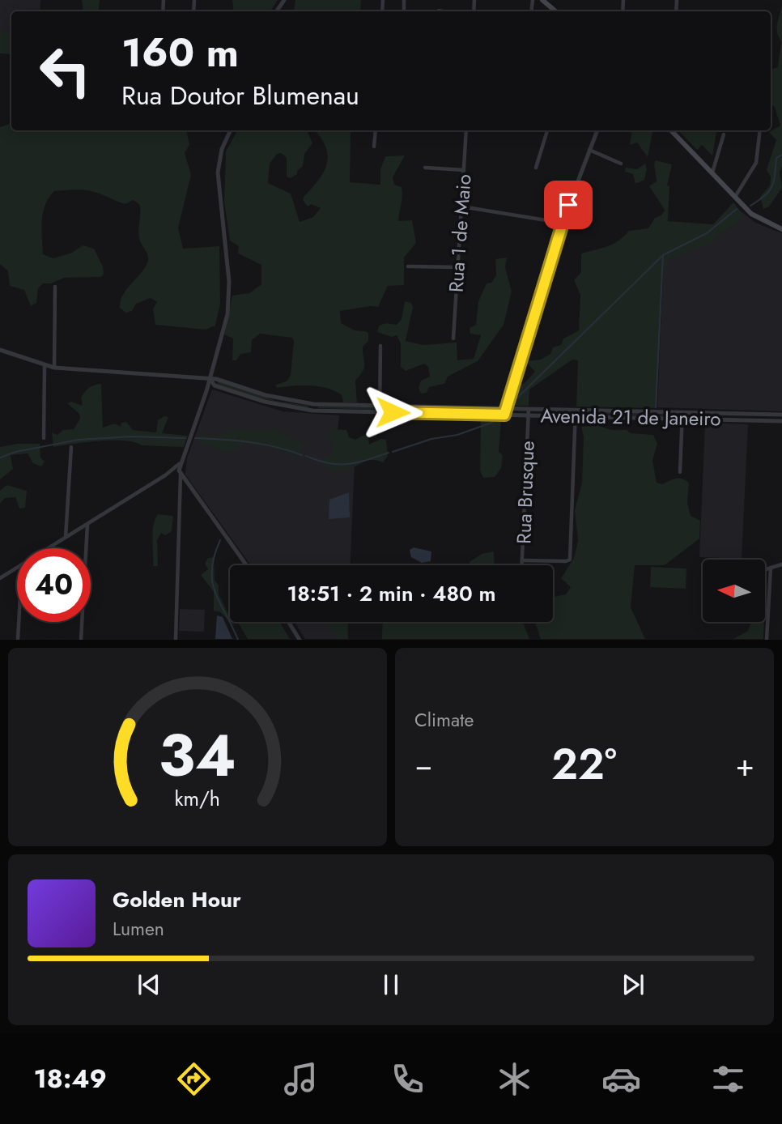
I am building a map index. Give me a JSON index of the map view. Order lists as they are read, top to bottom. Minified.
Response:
{"streets":{"street":["Rua 1 de Maio","Avenida 21 de Janeiro","Rua Brusque"]},"crossings":[["Avenida 21 de Janeiro","Rua Brusque"]],"north":"left","page":{"turn":["160 m","Rua Doutor Blumenau"],"limit":"40","trip":"18:51 · 2 min · 480 m","tile":"Climate","heat":["−","22°","+"],"song":["Golden Hour","Lumen"],"tabs":"18:49","gauge":["34","km/h"]}}
